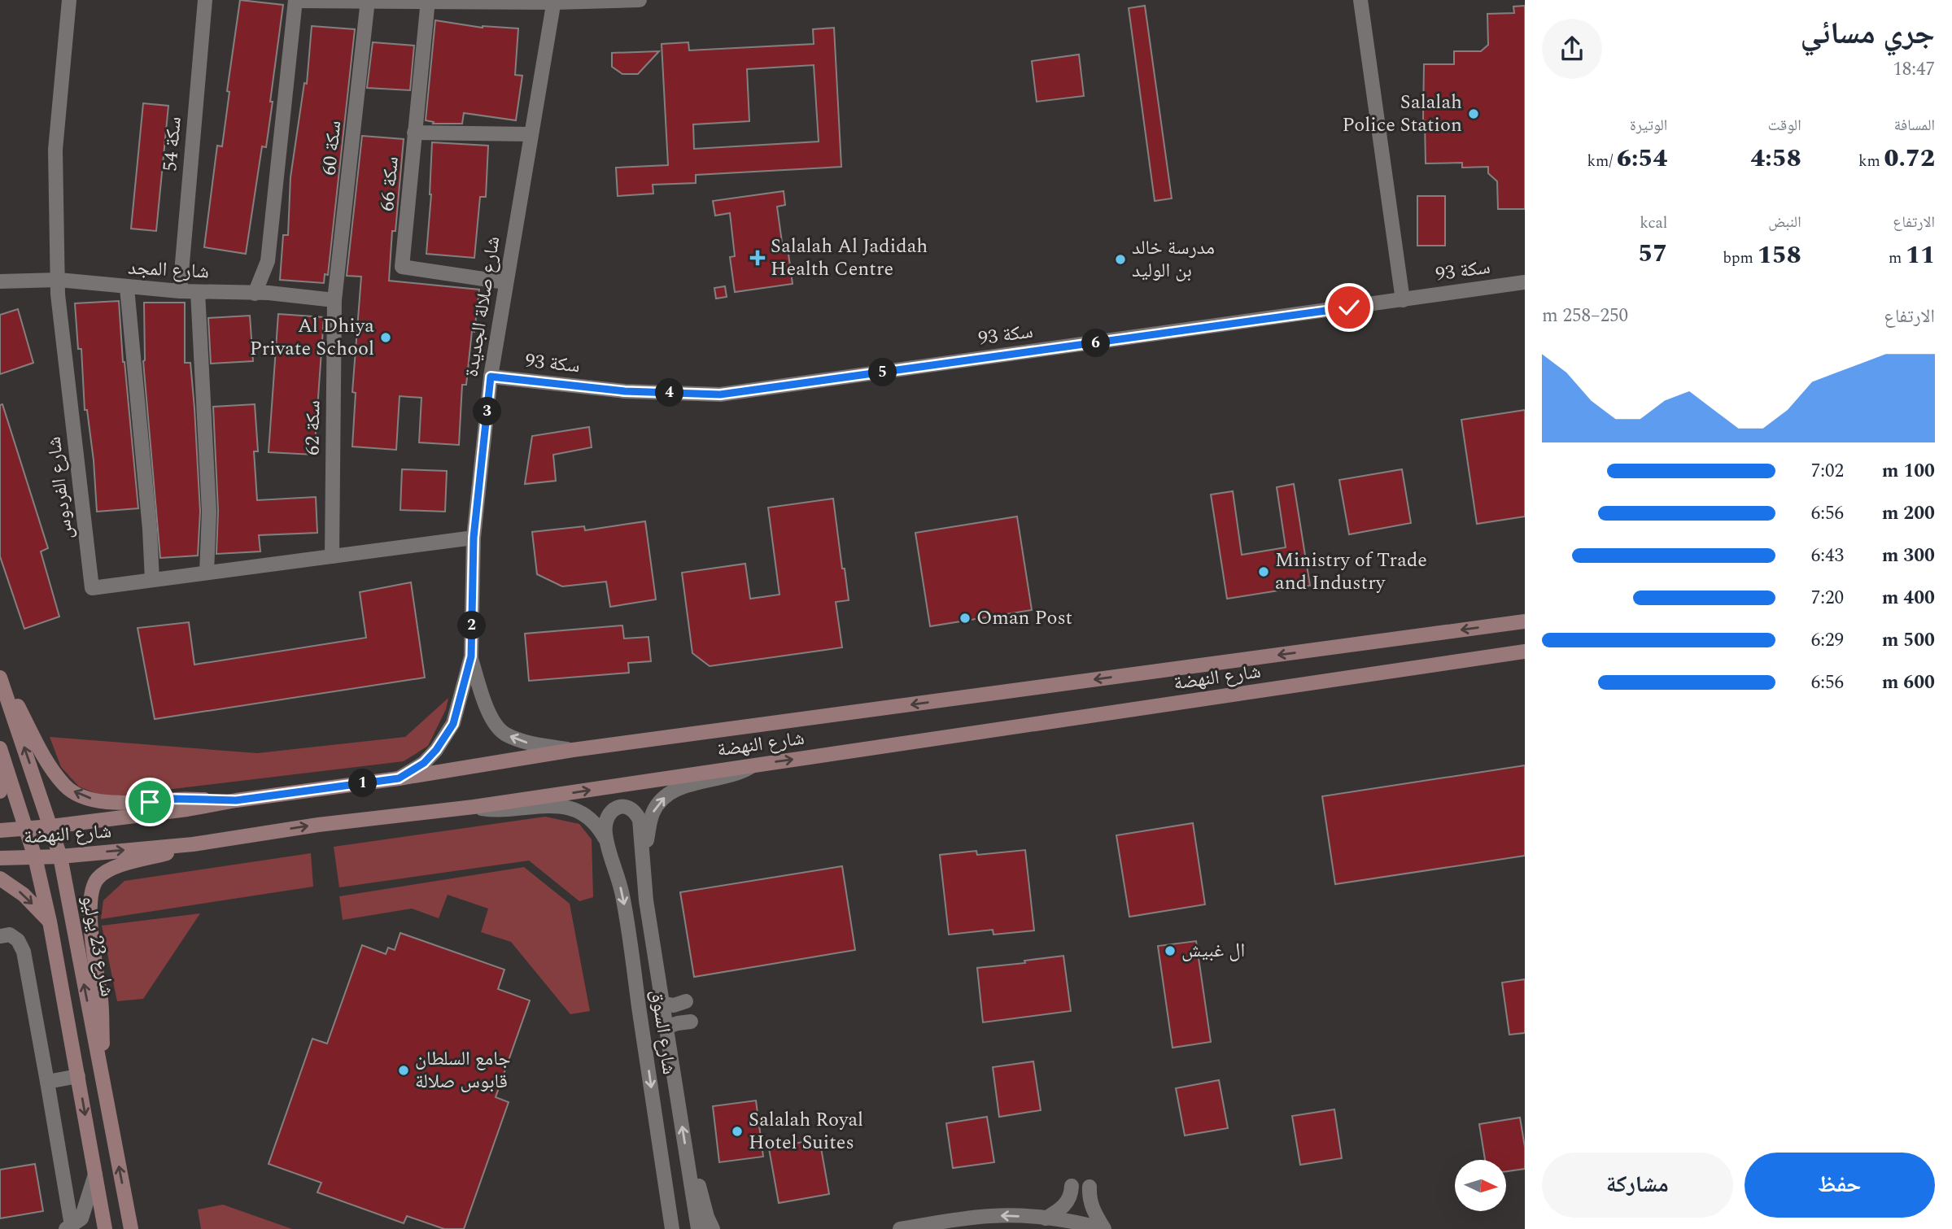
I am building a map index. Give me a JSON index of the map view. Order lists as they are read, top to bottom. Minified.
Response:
{"streets":{"main road":["شارع النهضة","شارع 23 يوليو"],"street":["سكة 54","سكة 60","سكة 66","شارع المجد","سكة 93","شارع صلالة الجديدة","سكة 62","شارع الفردوس","شارع السوق"]},"crossings":[["سكة 54","شارع المجد"],["سكة 60","شارع المجد"],["سكة 60","سكة 62"],["سكة 66","شارع صلالة الجديدة"],["شارع المجد","سكة 62"],["شارع المجد","شارع الفردوس"],["سكة 93","شارع صلالة الجديدة"],["شارع صلالة الجديدة","شارع الفردوس"],["شارع صلالة الجديدة","شارع النهضة"],["سكة 62","شارع الفردوس"],["شارع النهضة","شارع 23 يوليو"]],"places":{"other":["Salalah Police Station","مدرسة خالد بن الوليد","Al Dhiya Private School","Ministry of Trade and Industry","Oman Post","ال غبيش","جامع السلطان قابوس صلالة","Salalah Royal Hotel Suites"],"health":["Salalah Al Jadidah Health Centre"]},"north":"right","page":{"heading":["جري مسائي","18:47"],"stats":[["المسافة","0.72 km"],["الوقت","4:58"],["الوتيرة","6:54 /km"],["الارتفاع","11 m"],["النبض","158 bpm"],["kcal","57"]],"chart":["الارتفاع","250–258 m"],"pins":["6","5","4","3","2","1"],"list":[{"name":"100 m","note":"7:02"},{"name":"200 m","note":"6:56"},{"name":"300 m","note":"6:43"},{"name":"400 m","note":"7:20"},{"name":"500 m","note":"6:29"},{"name":"600 m","note":"6:56"}],"buttons":["حفظ","مشاركة"]}}
